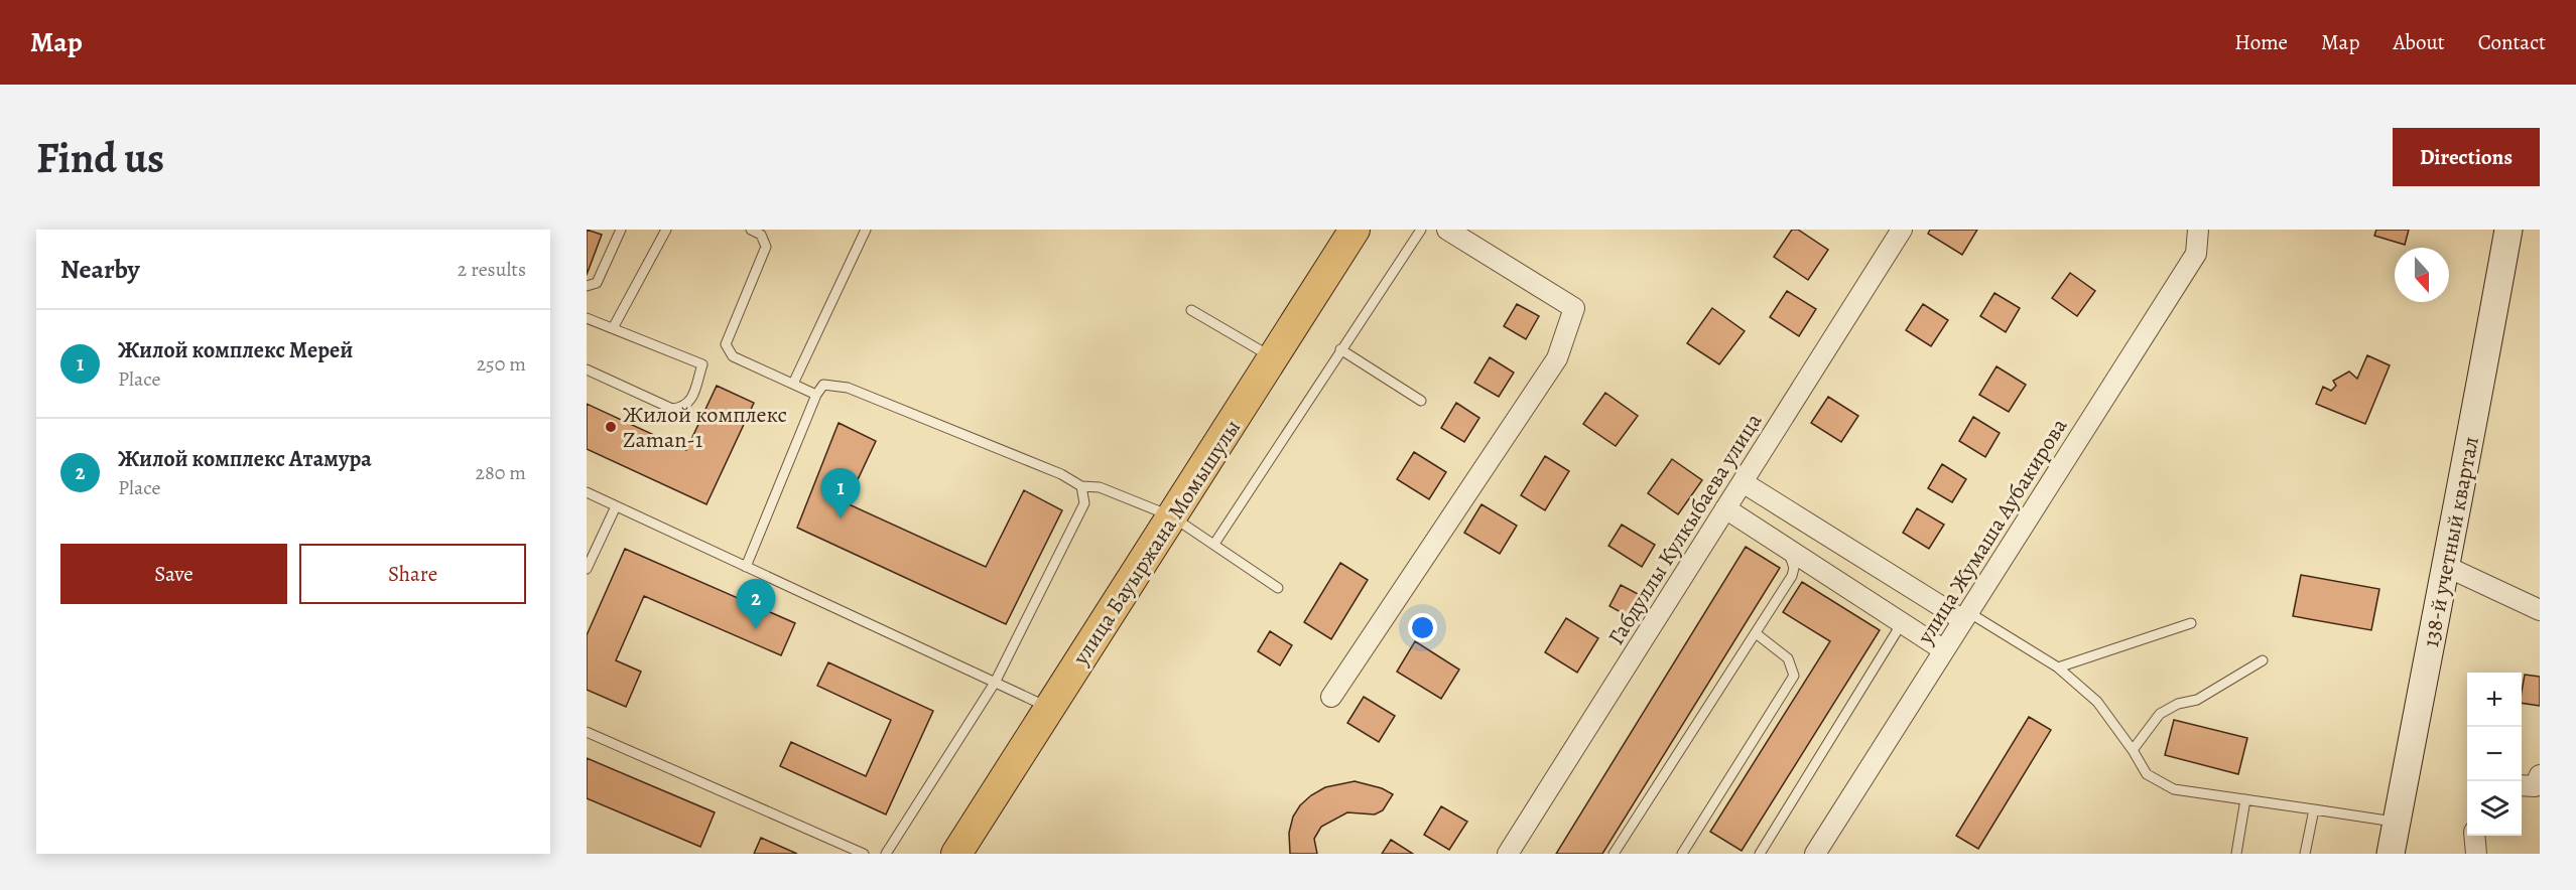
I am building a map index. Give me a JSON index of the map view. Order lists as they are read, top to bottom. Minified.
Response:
{"streets":{"main road":["улица Бауыржана Момышулы","138-й учетный квартал"],"street":["Габдуллы Кулкыбаева улица","улица Жумаша Аубакирова"]},"places":["Жилой комплекс Zaman-1"],"north":"bottom","page":{"header":"Map","nav":["Home","Map","About","Contact"],"buttons":["Directions",["Save","Share"]],"title":"Find us","heading":["Nearby","2 results"],"list":[{"mark":"1","name":"Жилой комплекс Мерей","note":"Place","value":"250 m"},{"mark":"2","name":"Жилой комплекс Атамура","note":"Place","value":"280 m"}],"pins":["1","2"],"map_buttons":["+","−"]}}
